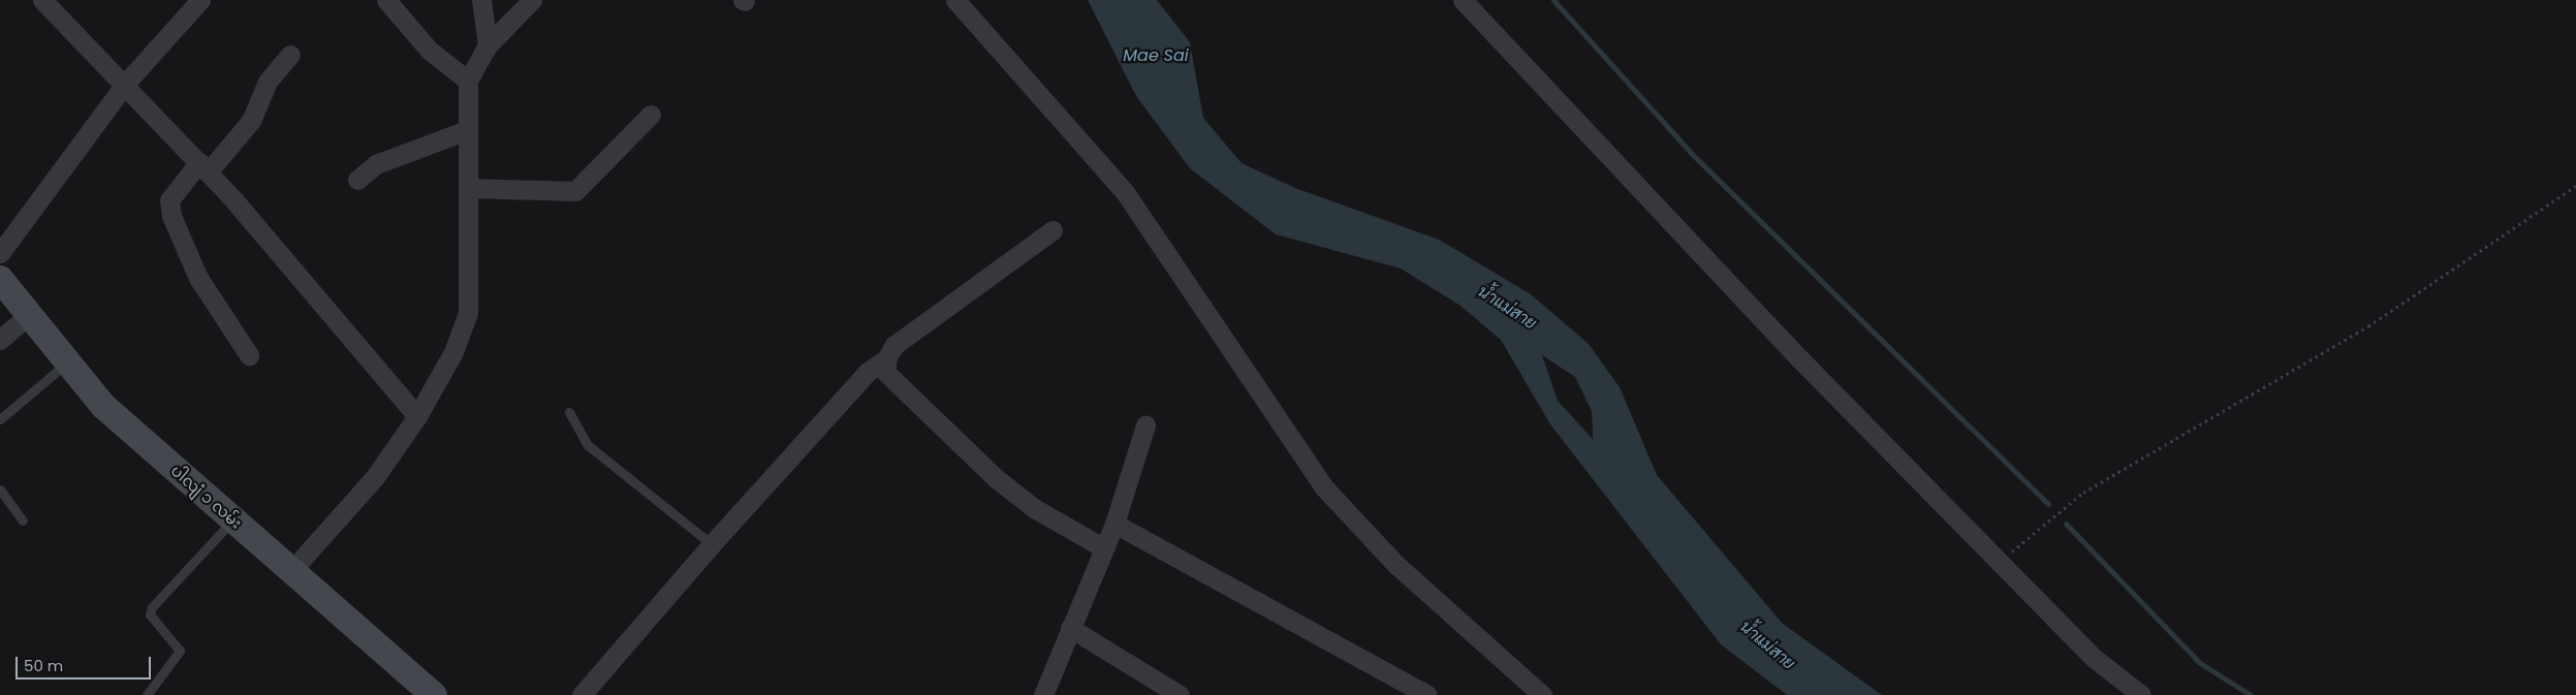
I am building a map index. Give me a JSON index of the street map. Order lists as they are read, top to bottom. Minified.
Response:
{"streets":{"street":["ပါလျံ ၁ လမ်း"]},"water":["Mae Sai","น้ำแม่สาย"],"scale_bar":"50 m"}
